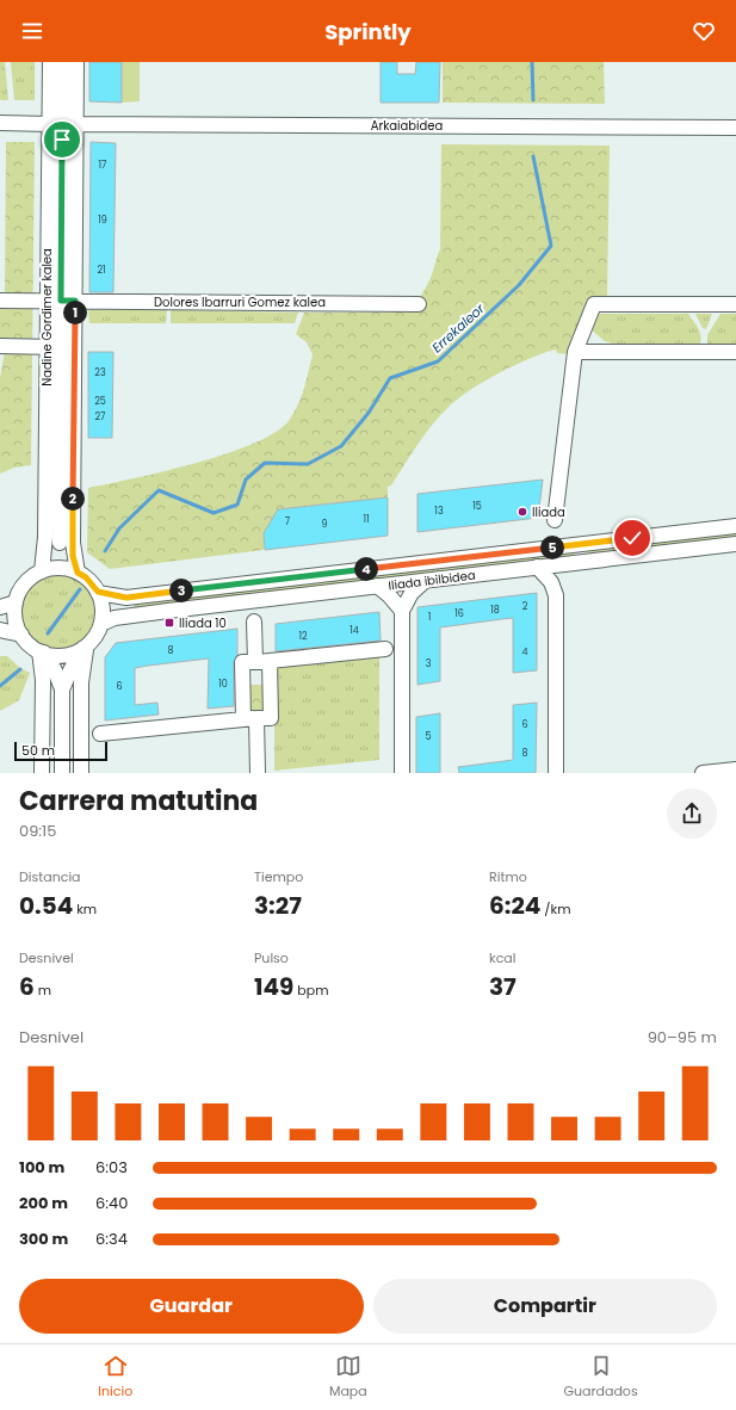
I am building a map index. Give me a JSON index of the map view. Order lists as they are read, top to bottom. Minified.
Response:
{"streets":{"street":["Arkaiabidea","Dolores Ibarruri Gomez kalea","Nadine Gordimer kalea","Iliada ibilbidea"]},"crossings":[["Arkaiabidea","Nadine Gordimer kalea"],["Dolores Ibarruri Gomez kalea","Nadine Gordimer kalea"],["Nadine Gordimer kalea","Iliada ibilbidea"]],"water":["Errekaleor"],"places":{"other":["Iliada"],"transit":["Iliada 10"]},"house_numbers":["17","19","21","23","25","27","15","13","11","7","9","2","18","16","1","14","12","8","4","3","10","6","6","5","8"],"scale_bar":"50 m","page":{"header":"Sprintly","pins":["1","2","5","4","3"],"scale":"50 m","heading":["Carrera matutina","09:15"],"stats":[["Distancia","0.54 km"],["Tiempo","3:27"],["Ritmo","6:24 /km"],["Desnivel","6 m"],["Pulso","149 bpm"],["kcal","37"]],"chart":["Desnivel","90–95 m"],"list":[{"name":"100 m","note":"6:03"},{"name":"200 m","note":"6:40"},{"name":"300 m","note":"6:34"}],"buttons":["Guardar","Compartir"],"tabs":["Inicio","Mapa","Guardados"]}}
